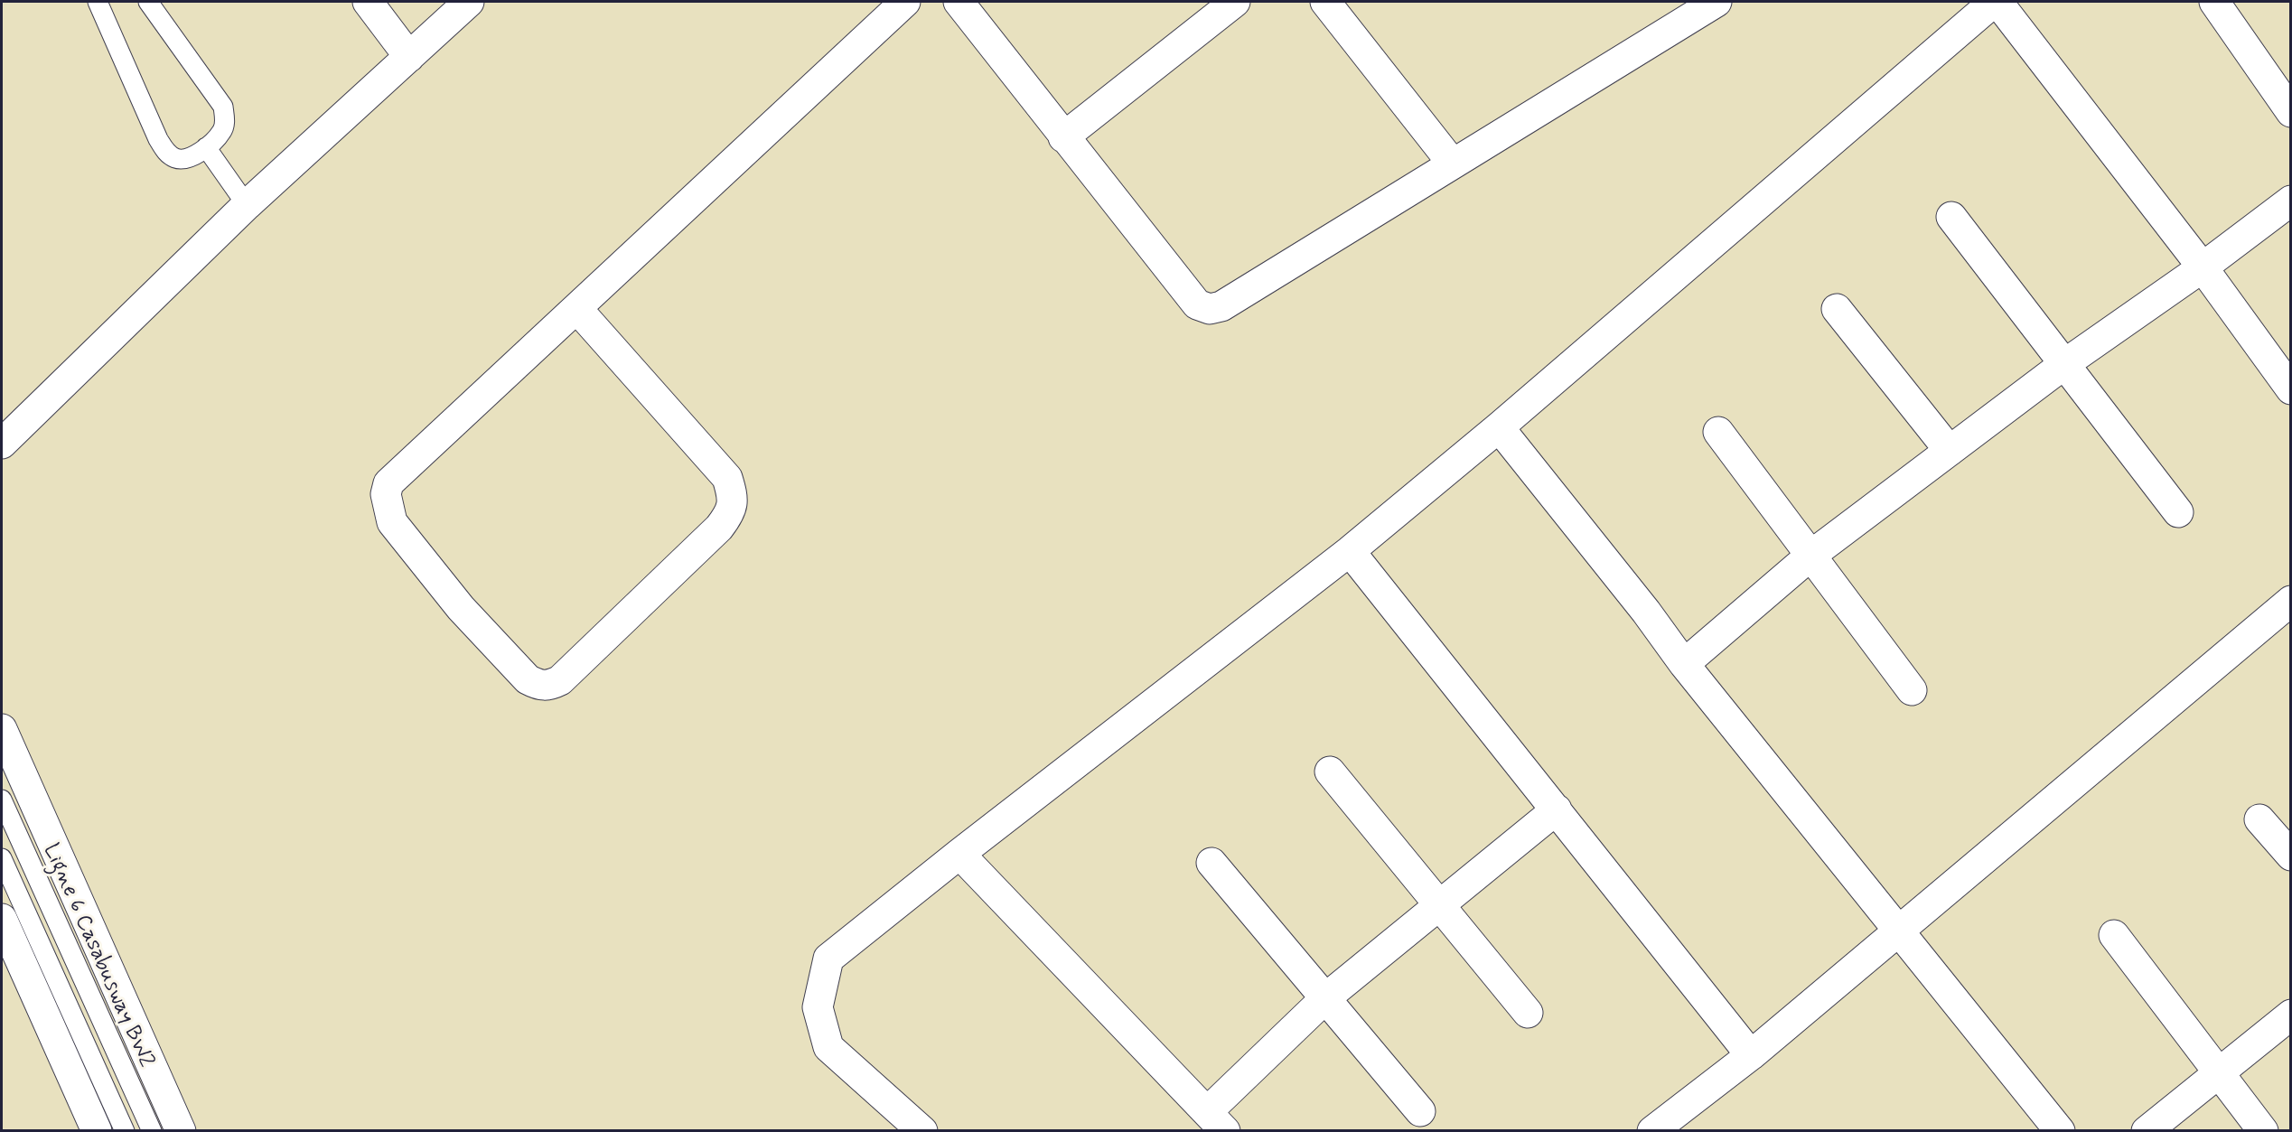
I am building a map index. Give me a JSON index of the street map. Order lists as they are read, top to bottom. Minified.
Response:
{"streets":{"lane":["Ligne 6 Casabusway BW2"]}}
